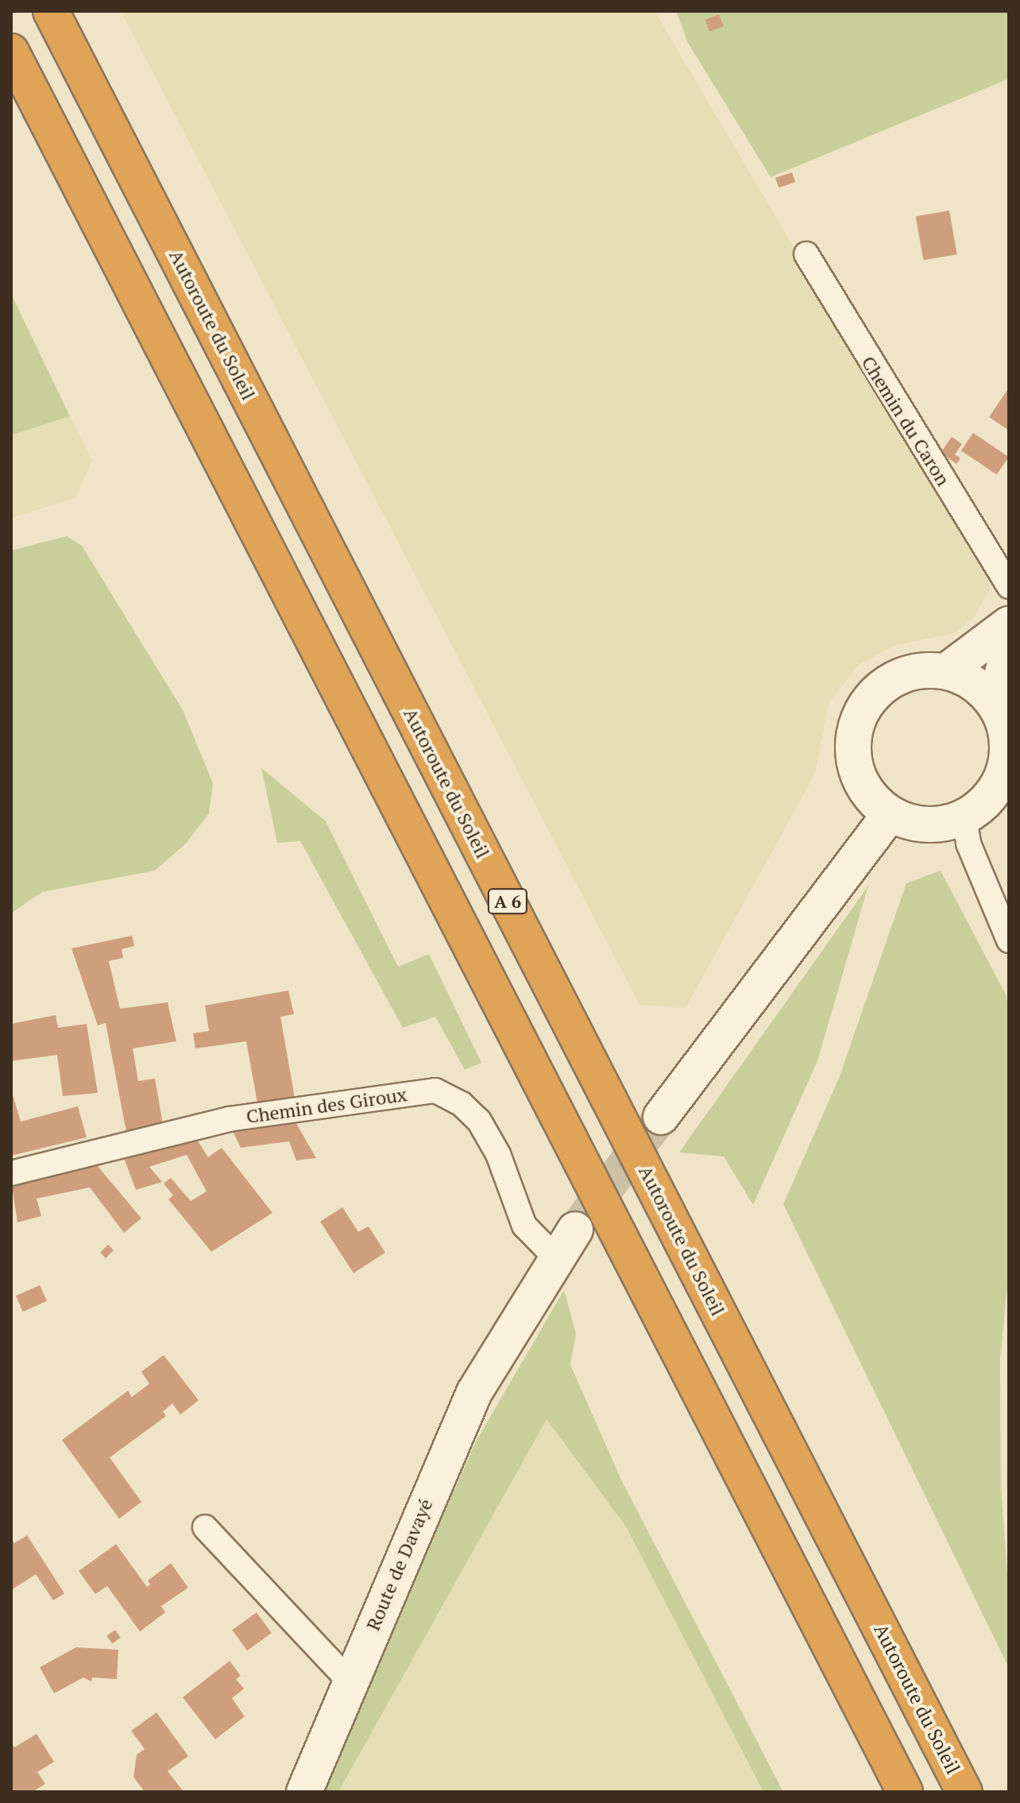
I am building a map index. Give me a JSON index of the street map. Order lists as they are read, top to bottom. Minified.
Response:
{"streets":{"highway":["Autoroute du Soleil","A 6"],"street":["Chemin du Caron","Chemin des Giroux","Route de Davayé"]},"crossings":[["Chemin des Giroux","Route de Davayé"]]}
